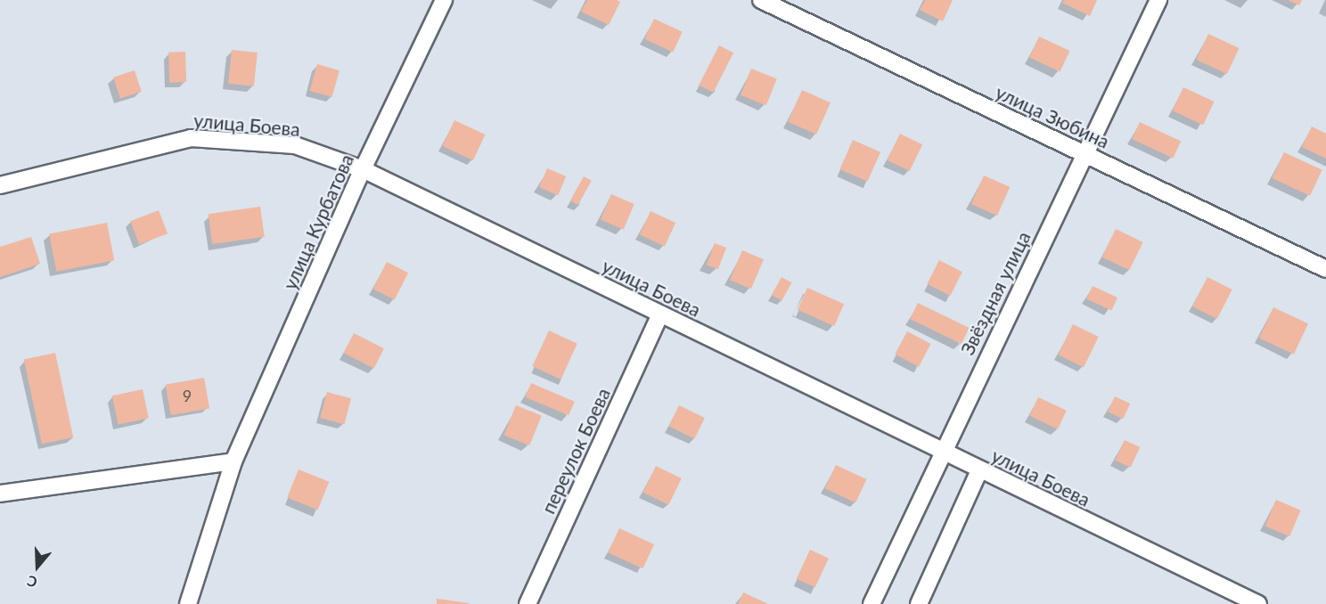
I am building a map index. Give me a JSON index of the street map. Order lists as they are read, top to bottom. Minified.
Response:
{"streets":{"street":["улица Зюбина","улица Боева","улица Курбатова","Звёздная улица","переулок Боева"]},"crossings":[["улица Зюбина","Звёздная улица"],["улица Боева","улица Курбатова"],["улица Боева","Звёздная улица"],["улица Боева","переулок Боева"]],"house_numbers":["9"],"north":"bottom"}
